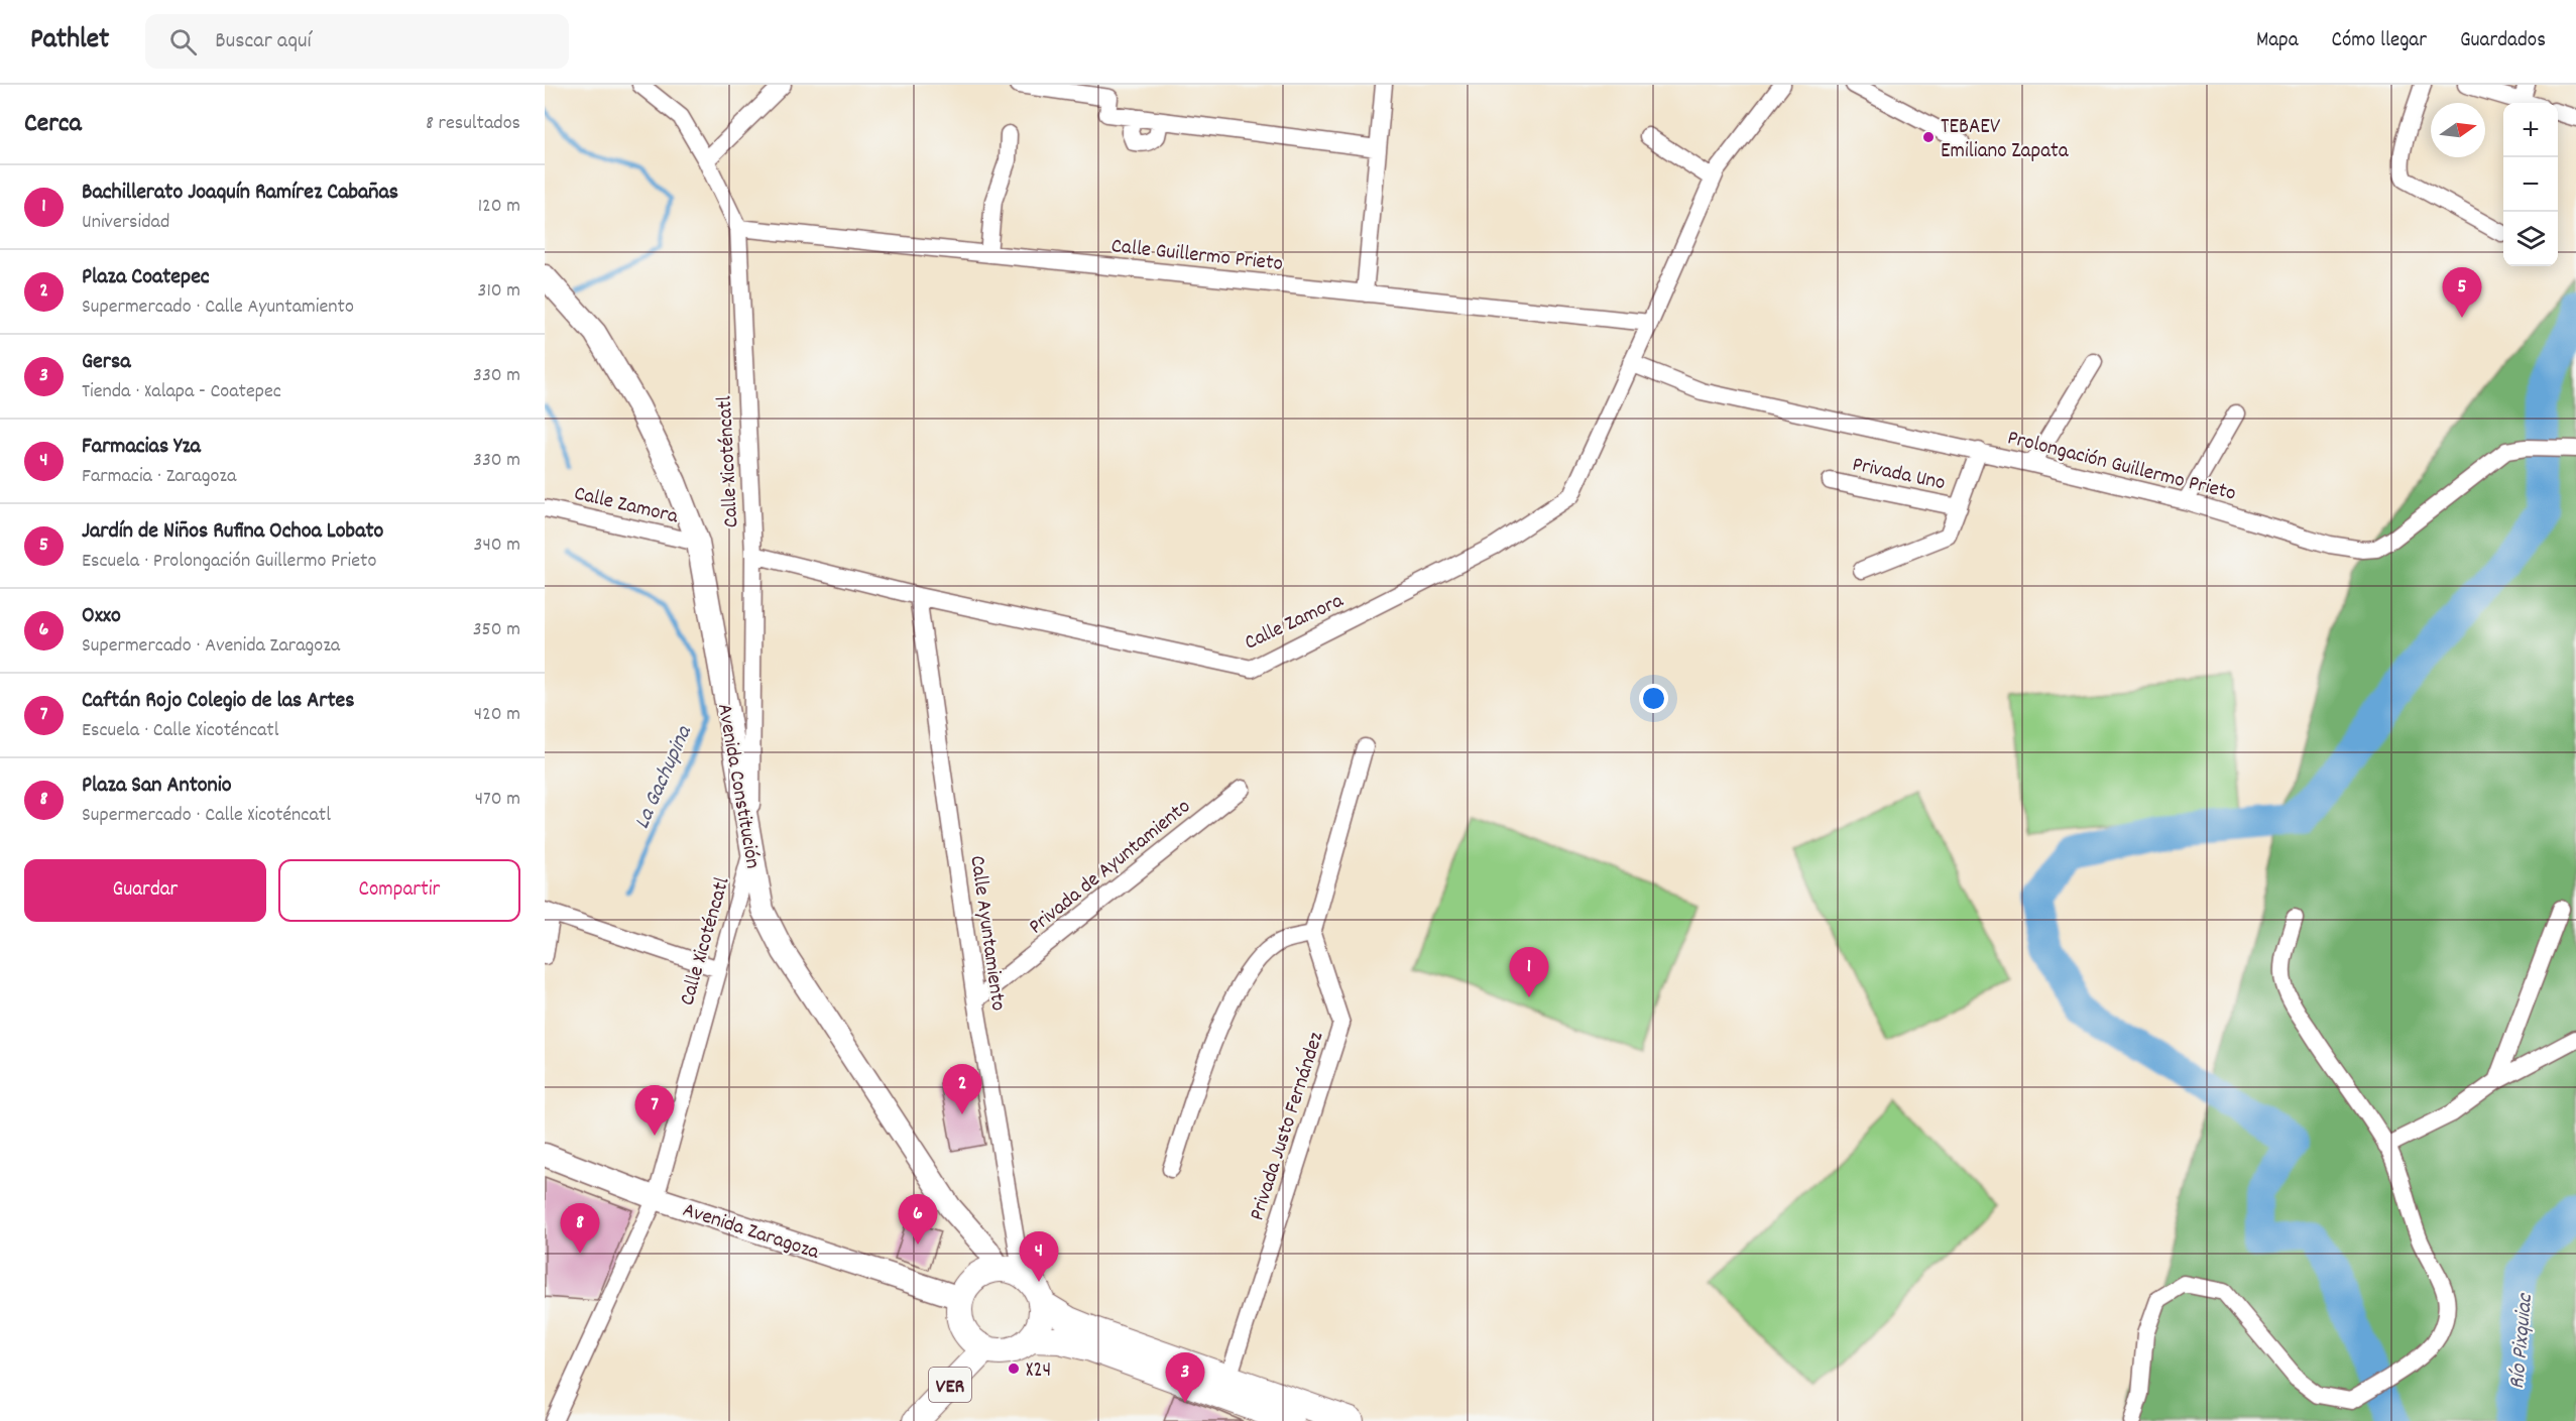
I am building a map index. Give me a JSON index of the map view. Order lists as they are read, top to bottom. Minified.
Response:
{"streets":{"main road":["Avenida Constitución","Avenida Zaragoza","VER"],"street":["Calle Guillermo Prieto","Calle Xicoténcatl","Prolongación Guillermo Prieto","Privada Uno","Calle Zamora","Privada de Ayuntamiento","Calle Ayuntamiento","Privada Justo Fernández"]},"crossings":[["Calle Guillermo Prieto","Calle Xicoténcatl"],["Calle Guillermo Prieto","Calle Zamora"],["Calle Xicoténcatl","Calle Zamora"],["Calle Xicoténcatl","Avenida Constitución"],["Calle Xicoténcatl","Avenida Zaragoza"],["Prolongación Guillermo Prieto","Calle Zamora"],["Calle Zamora","Avenida Constitución"],["Calle Zamora","Calle Ayuntamiento"],["Avenida Constitución","Calle Ayuntamiento"],["Avenida Constitución","Avenida Zaragoza"],["Avenida Constitución","VER"],["Privada de Ayuntamiento","Calle Ayuntamiento"],["Calle Ayuntamiento","Avenida Zaragoza"],["Calle Ayuntamiento","VER"],["Avenida Zaragoza","VER"]],"water":["La Gachupina","Río Pixquiac"],"places":["TEBAEV Emiliano Zapata","X24"],"north":"right","page":{"header":"Pathlet","search":"Buscar aquí","nav":["Mapa","Cómo llegar","Guardados"],"heading":["Cerca","8 resultados"],"map_buttons":["+","−"],"list":[{"mark":"1","name":"Bachillerato Joaquín Ramírez Cabañas","note":"Universidad","value":"120 m"},{"mark":"2","name":"Plaza Coatepec","note":"Supermercado · Calle Ayuntamiento","value":"310 m"},{"mark":"3","name":"Gersa","note":"Tienda · Xalapa - Coatepec","value":"330 m"},{"mark":"4","name":"Farmacias Yza","note":"Farmacia · Zaragoza","value":"330 m"},{"mark":"5","name":"Jardín de Niños Rufina Ochoa Lobato","note":"Escuela · Prolongación Guillermo Prieto","value":"340 m"},{"mark":"6","name":"Oxxo","note":"Supermercado · Avenida Zaragoza","value":"350 m"},{"mark":"7","name":"Caftán Rojo Colegio de las Artes","note":"Escuela · Calle Xicoténcatl","value":"420 m"},{"mark":"8","name":"Plaza San Antonio","note":"Supermercado · Calle Xicoténcatl","value":"470 m"}],"pins":["5","1","2","7","6","8","4","3"],"buttons":["Guardar","Compartir"]}}
